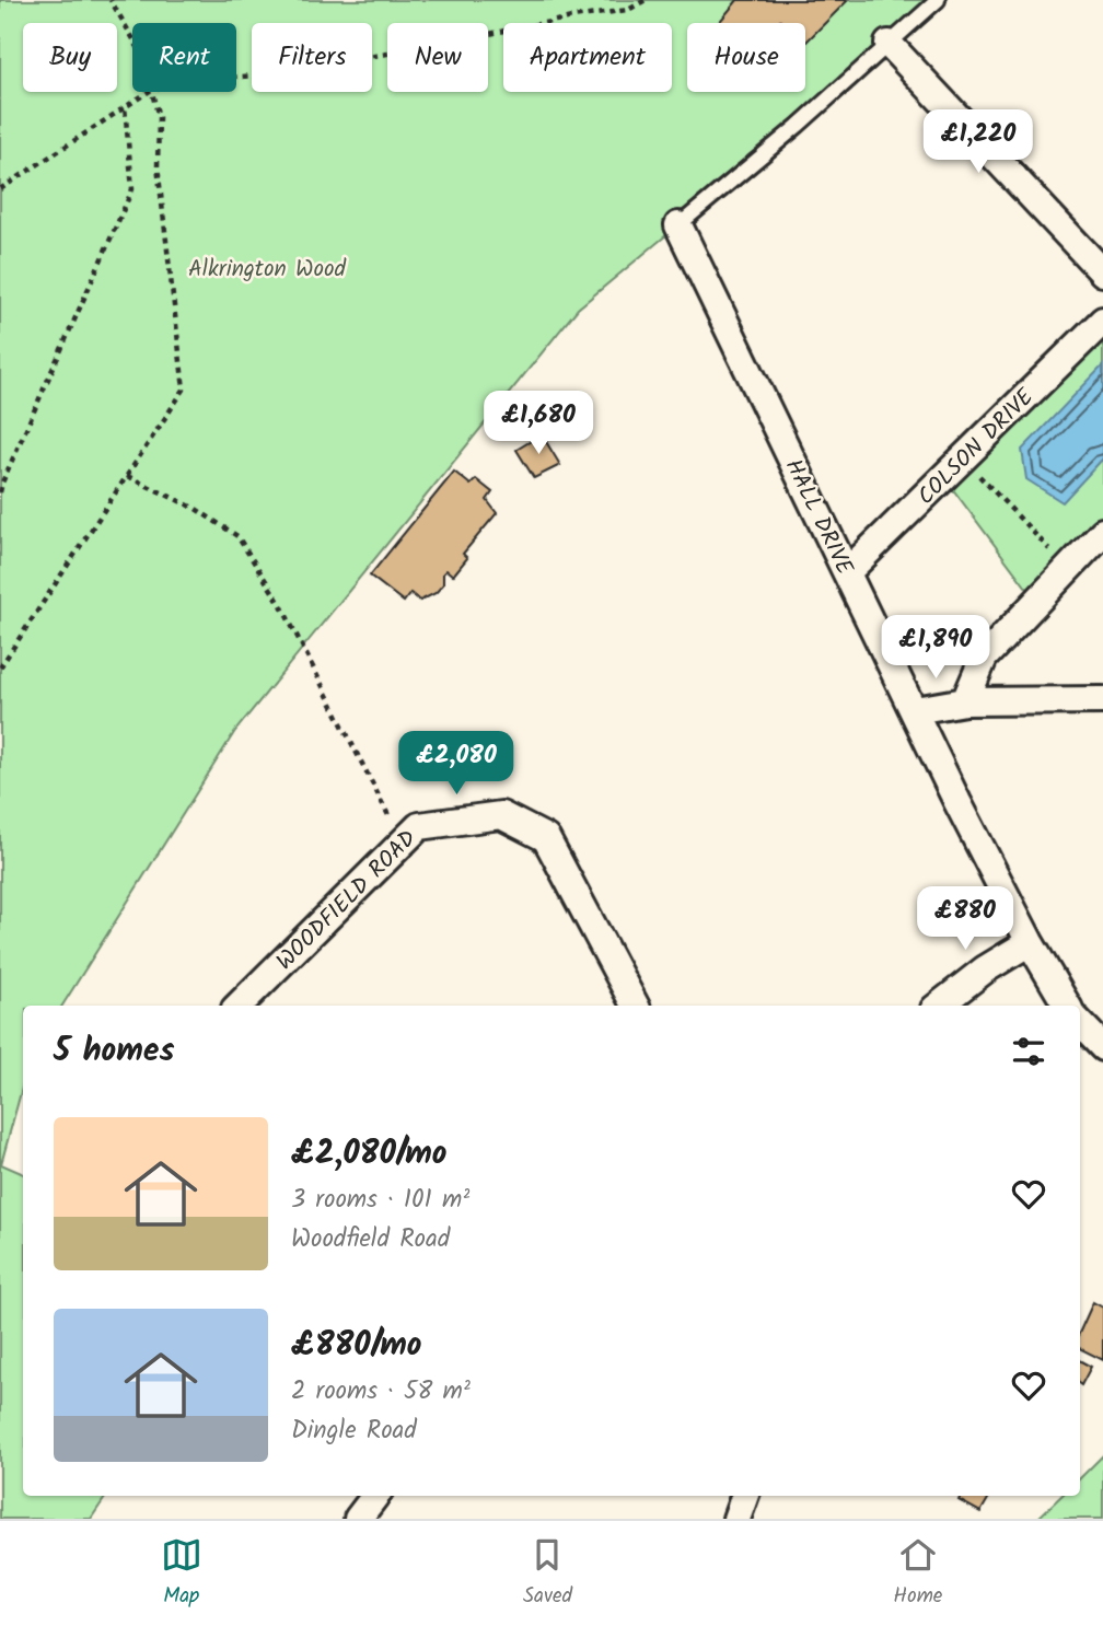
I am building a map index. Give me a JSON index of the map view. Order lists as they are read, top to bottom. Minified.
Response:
{"streets":{"street":["COLSON DRIVE","HALL DRIVE","WOODFIELD ROAD"]},"crossings":[["COLSON DRIVE","HALL DRIVE"]],"parks":["Alkrington Wood"],"page":{"chip":["Buy","Rent","Filters","New","Apartment","House"],"price":["£1,220","£1,680","£1,890","£2,080","£880"],"heading":"5 homes","list":[{"name":"£2,080/mo","note":"3 rooms · 101 m² · Woodfield Road"},{"name":"£880/mo","note":"2 rooms · 58 m² · Dingle Road"}],"tabs":["Map","Saved","Home"]}}
